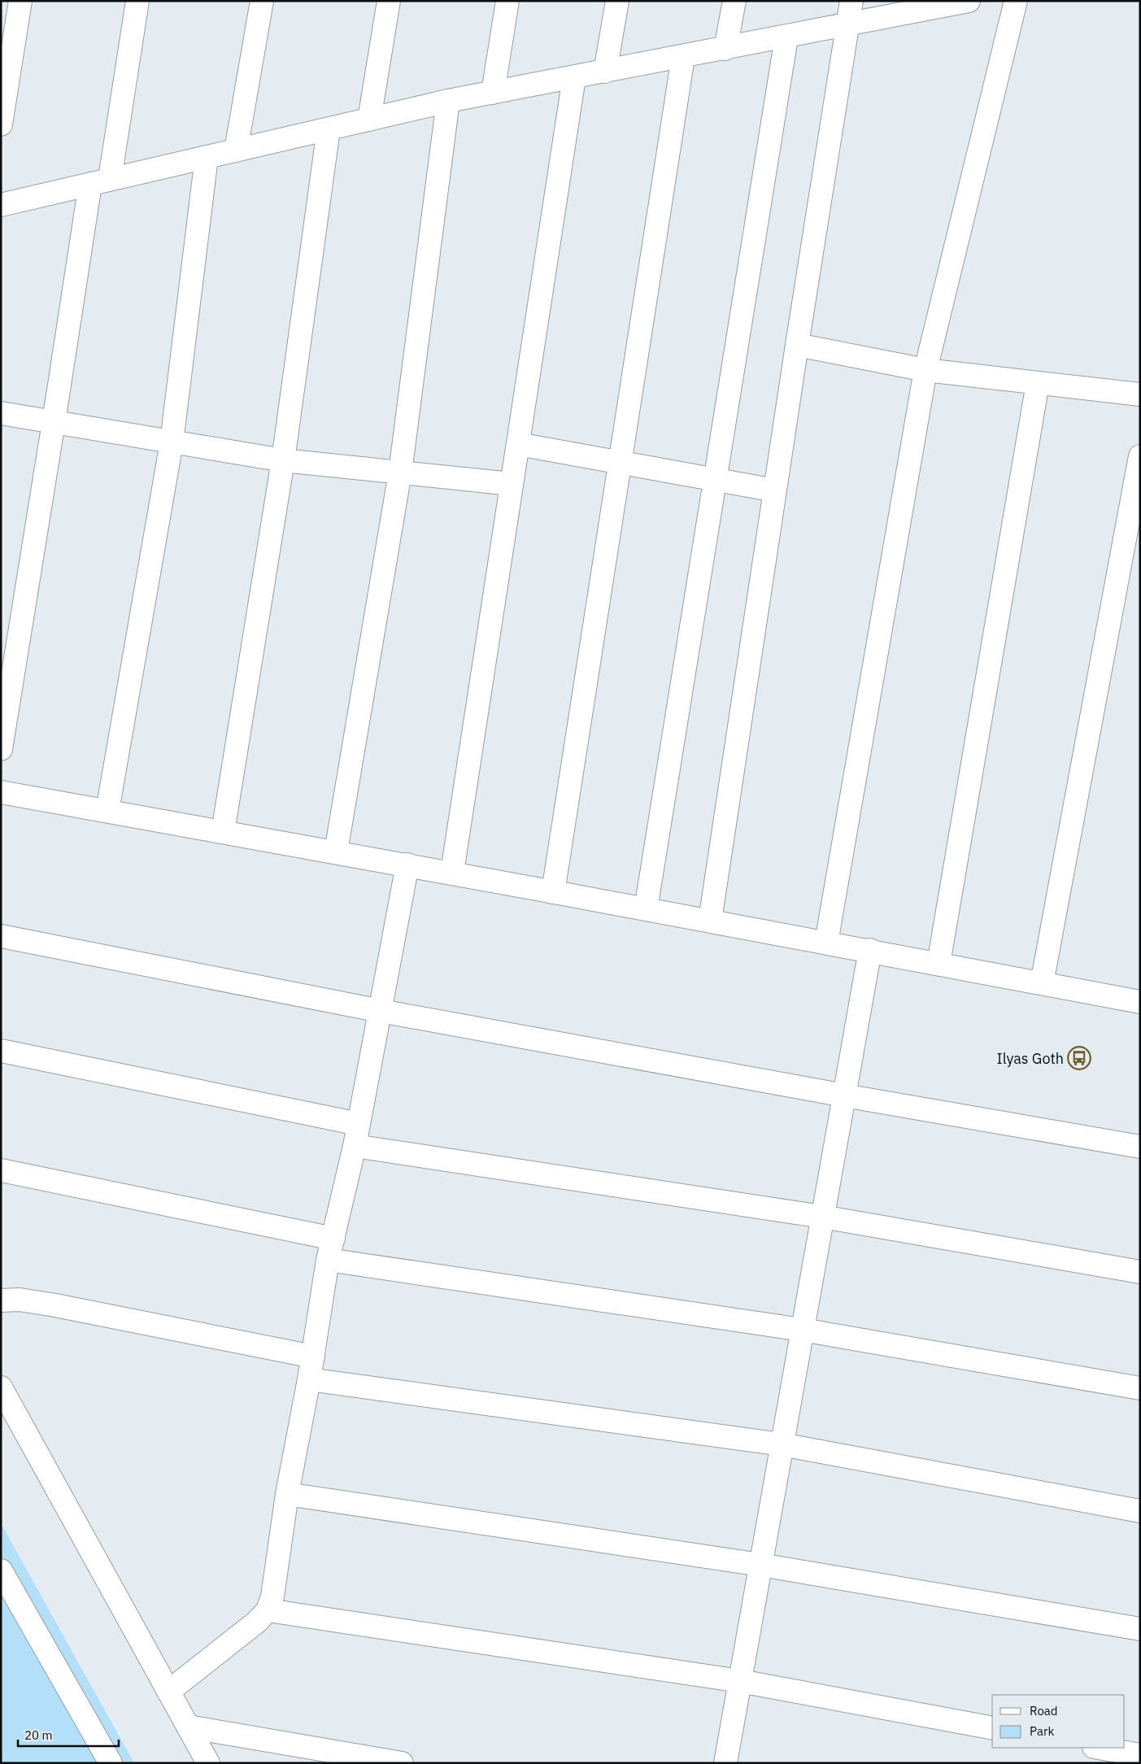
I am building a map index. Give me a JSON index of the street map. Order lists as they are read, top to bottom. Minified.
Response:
{"places":{"bus stop":["Ilyas Goth"]},"legend":["Road","Park"],"scale_bar":"20 m"}
